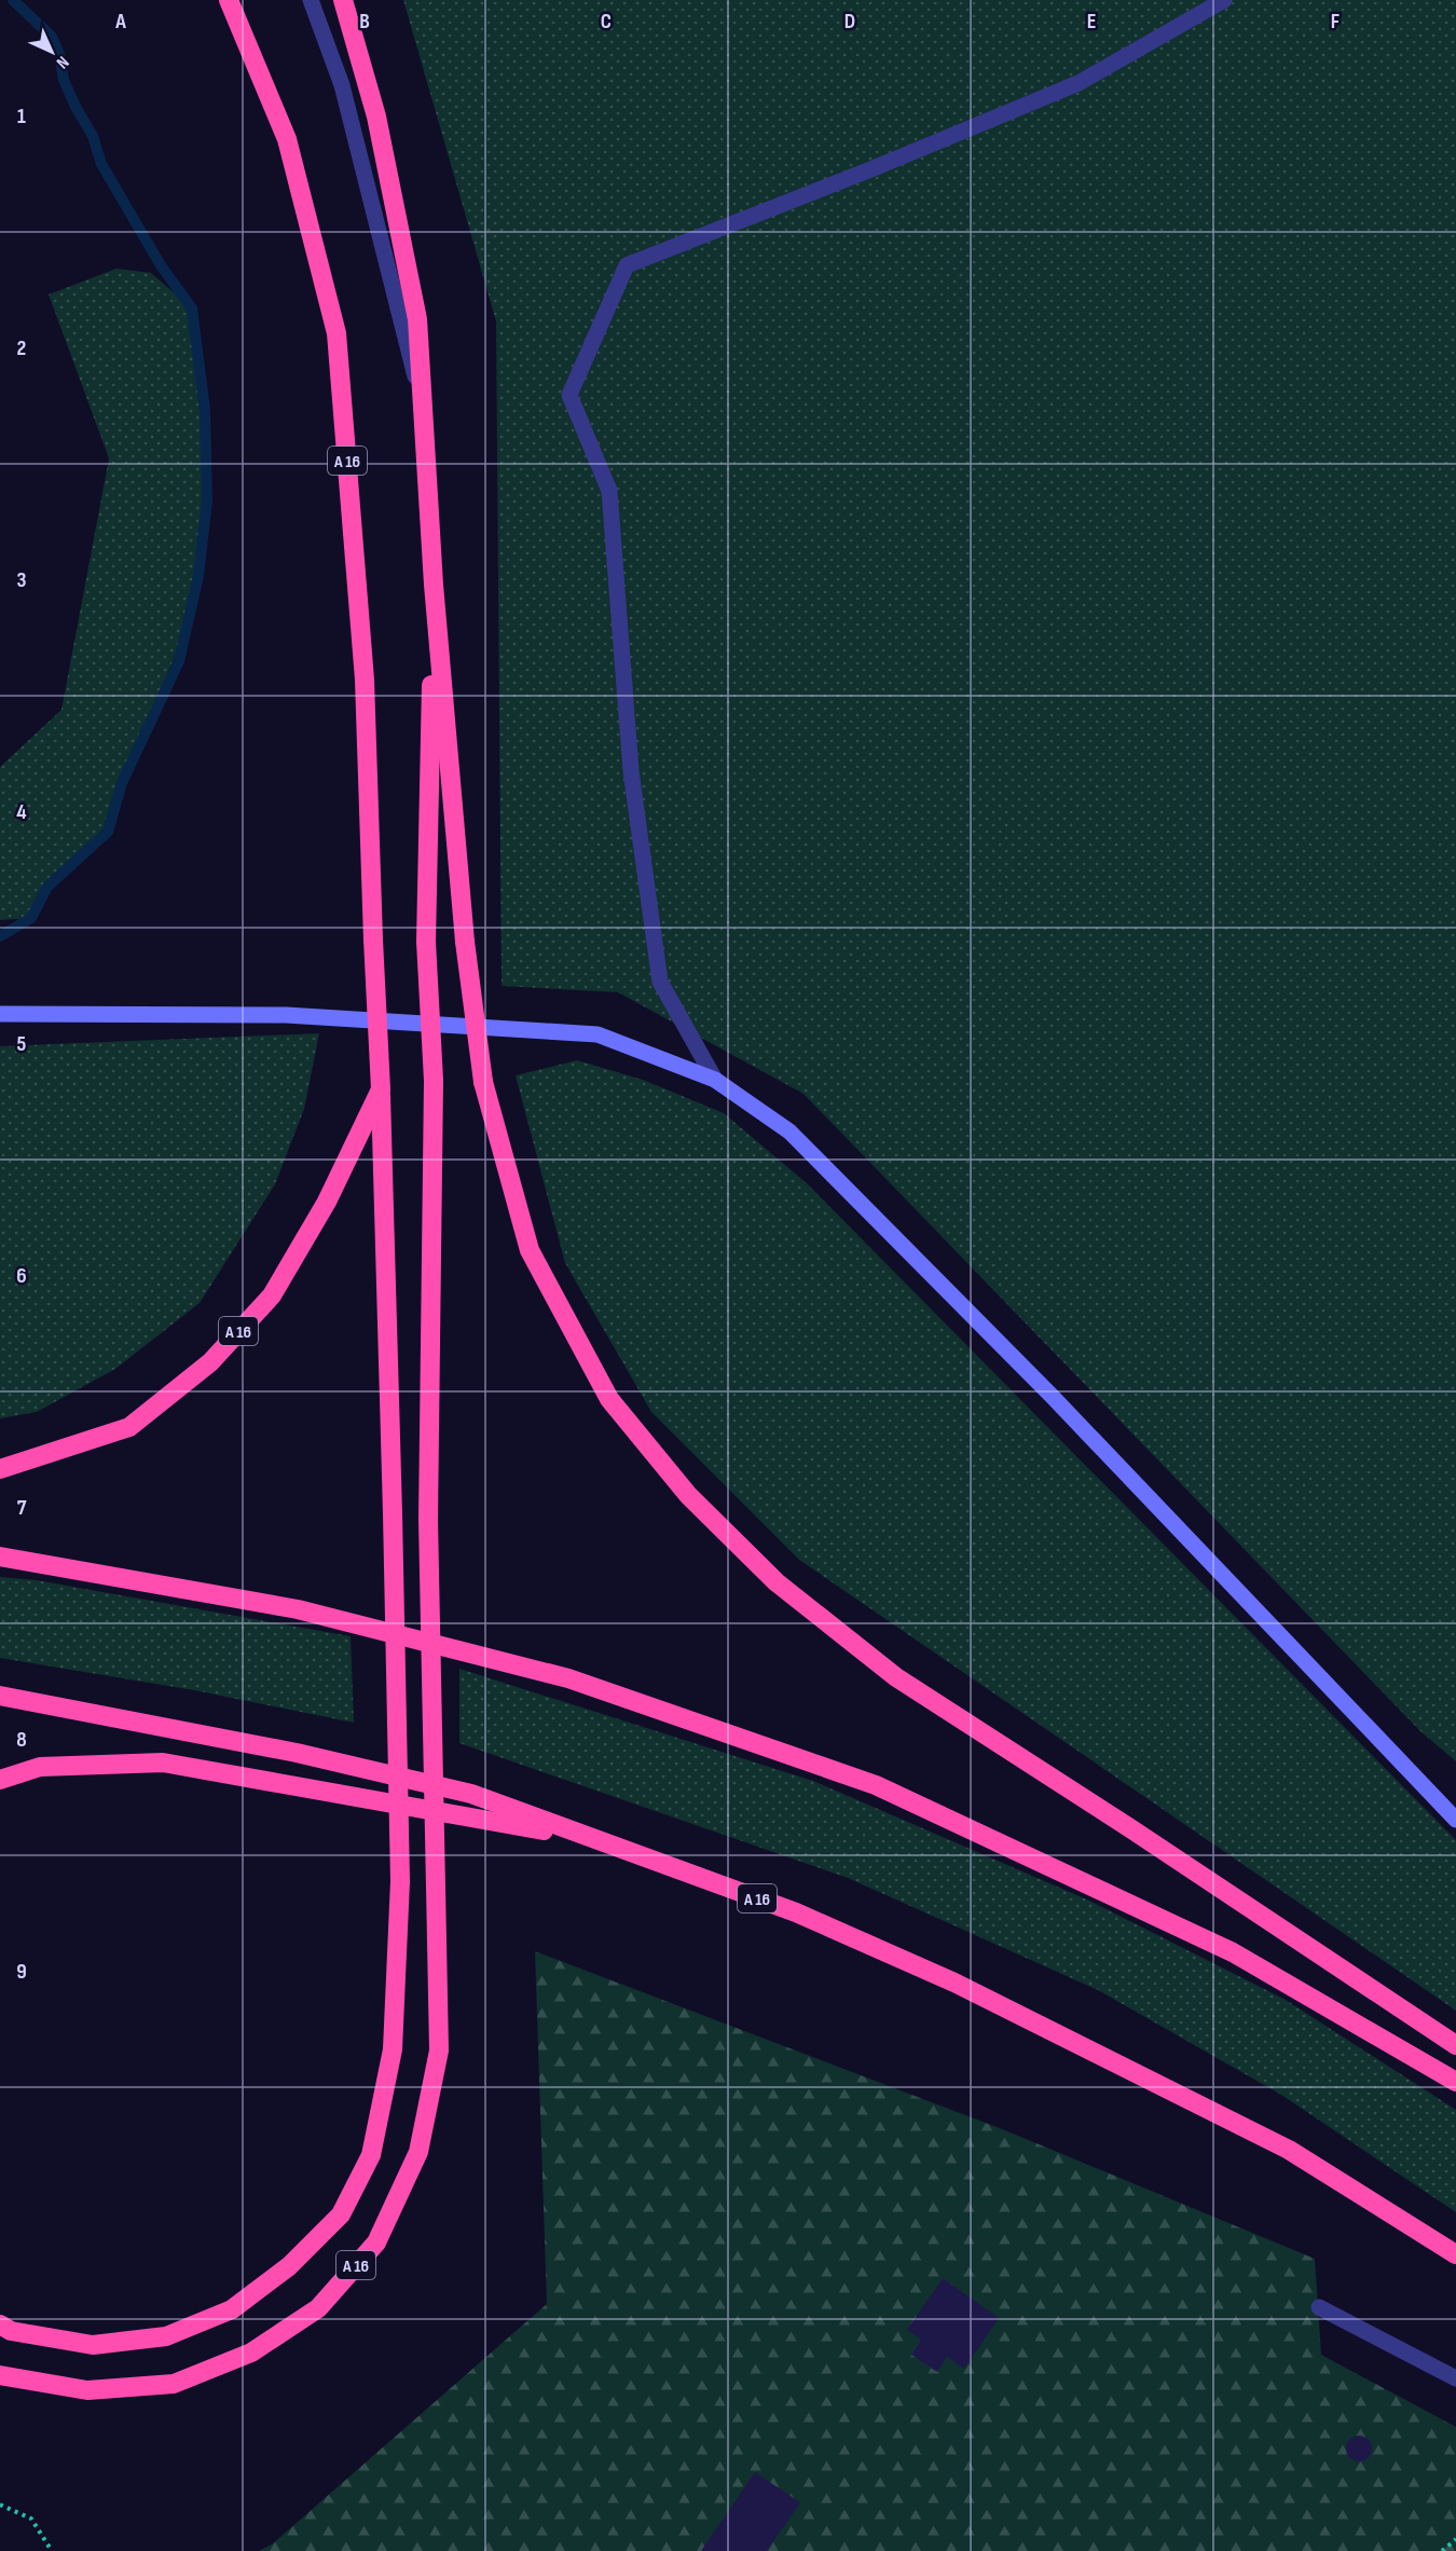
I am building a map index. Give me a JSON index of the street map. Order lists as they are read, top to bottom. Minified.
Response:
{"streets":{"highway":["A 16"]},"north":"bottom right","grid":{"columns":["A","B","C","D","E","F"],"rows":["1","2","3","4","5","6","7","8","9"]}}
